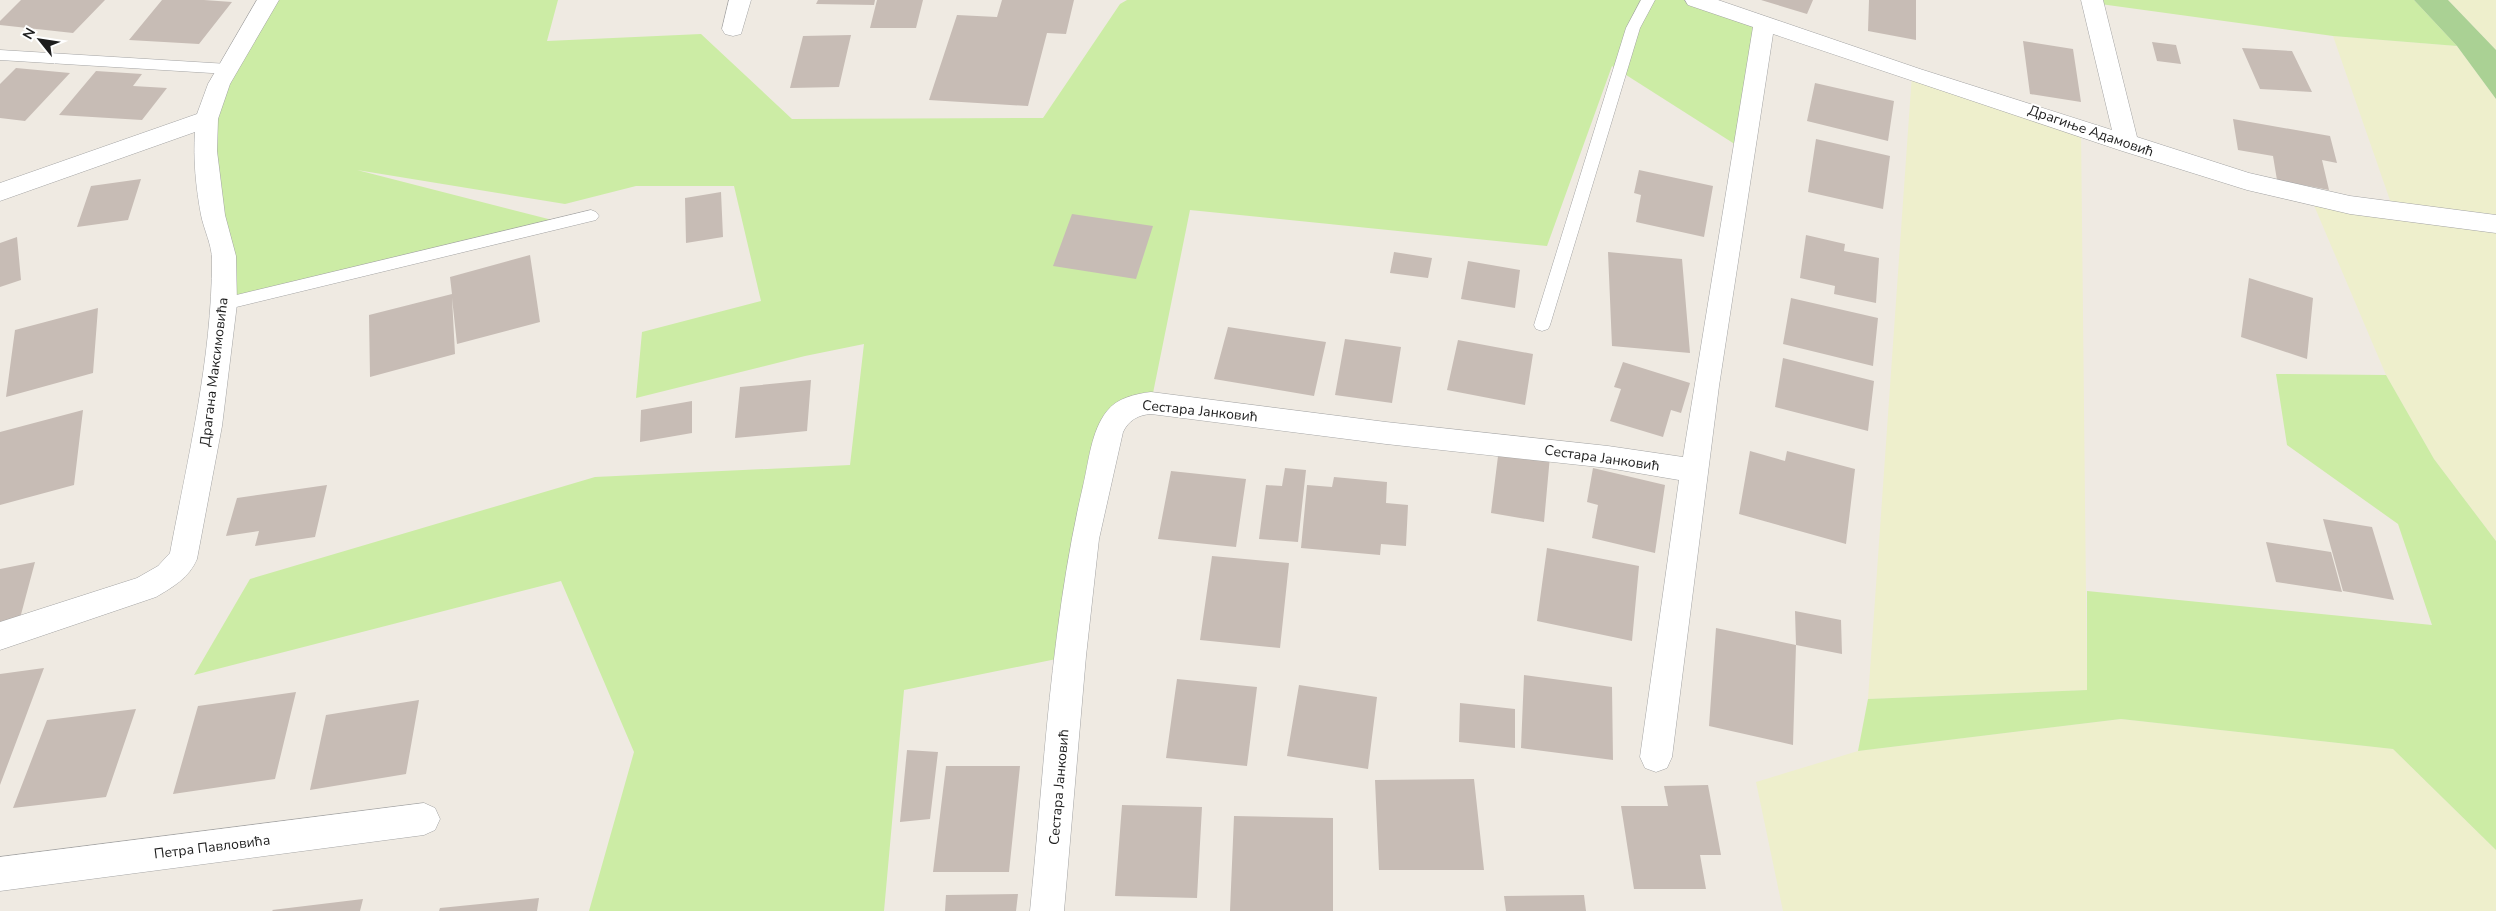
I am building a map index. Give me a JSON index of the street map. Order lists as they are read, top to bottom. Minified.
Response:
{"streets":{"street":["Драгиње Адамовић","Драгана Максимовића","Сестара Јанковић","Петра Павловића"]},"north":"top left"}
